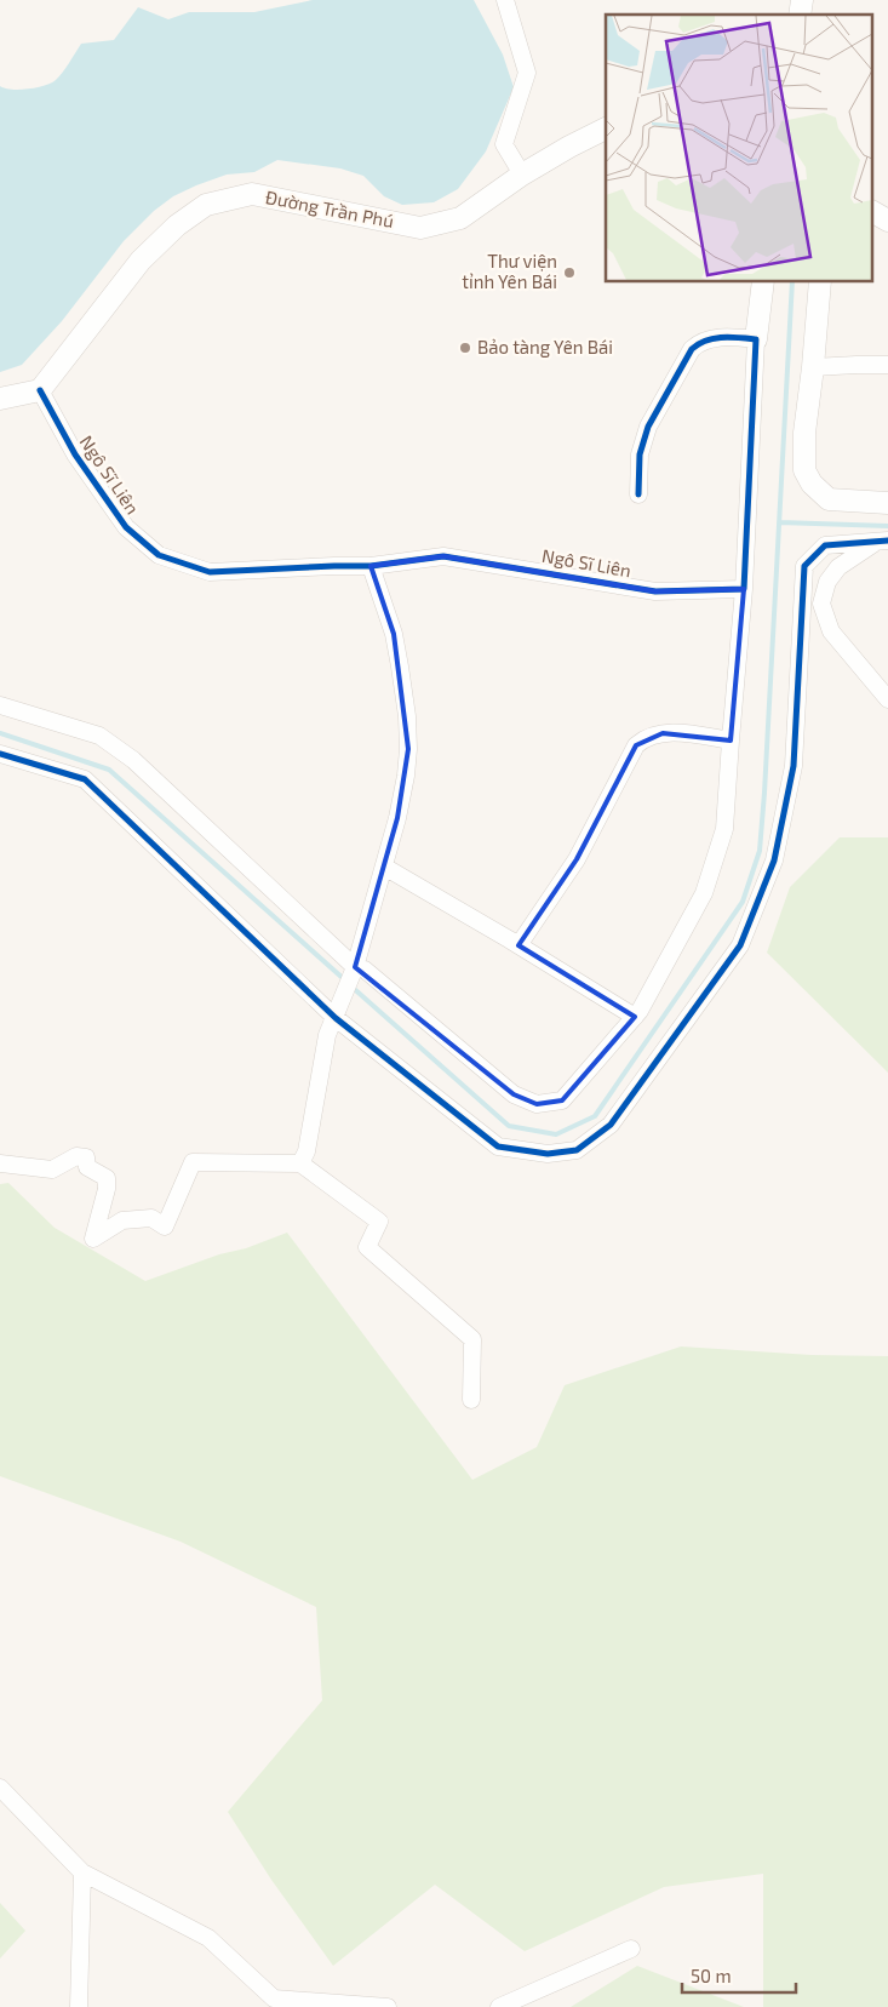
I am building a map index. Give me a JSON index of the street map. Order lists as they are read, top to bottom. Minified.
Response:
{"streets":{"street":["Đường Trần Phú","Ngô Sĩ Liên"]},"crossings":[["Đường Trần Phú","Ngô Sĩ Liên"]],"places":["Thư viện tỉnh Yên Bái","Bảo tàng Yên Bái"],"scale_bar":"50 m"}
